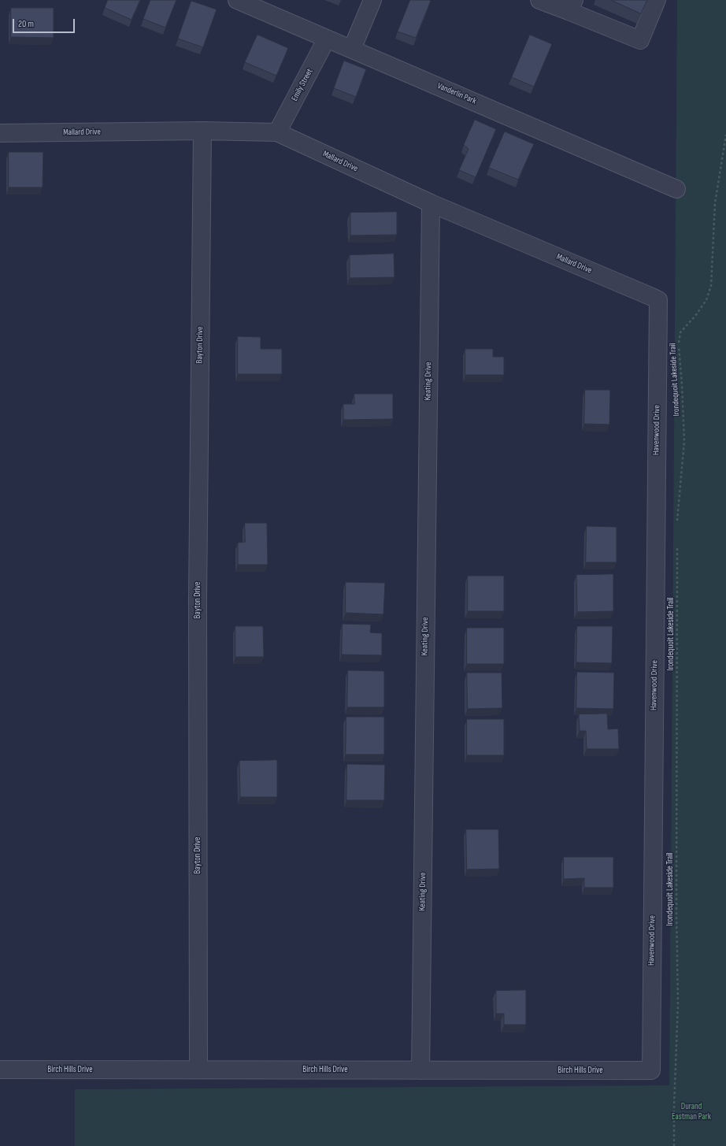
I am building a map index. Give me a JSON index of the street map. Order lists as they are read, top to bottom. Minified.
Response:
{"streets":{"street":["Emily Street","Vanderlin Park","Mallard Drive","Bayton Drive","Keating Drive","Havenwood Drive","Birch Hills Drive"],"path":["Irondequoit Lakeside Trail"]},"crossings":[["Emily Street","Vanderlin Park"],["Emily Street","Mallard Drive"],["Mallard Drive","Bayton Drive"],["Mallard Drive","Keating Drive"],["Mallard Drive","Havenwood Drive"],["Bayton Drive","Birch Hills Drive"],["Keating Drive","Birch Hills Drive"],["Havenwood Drive","Birch Hills Drive"]],"parks":["Durand Eastman Park"],"scale_bar":"20 m"}
